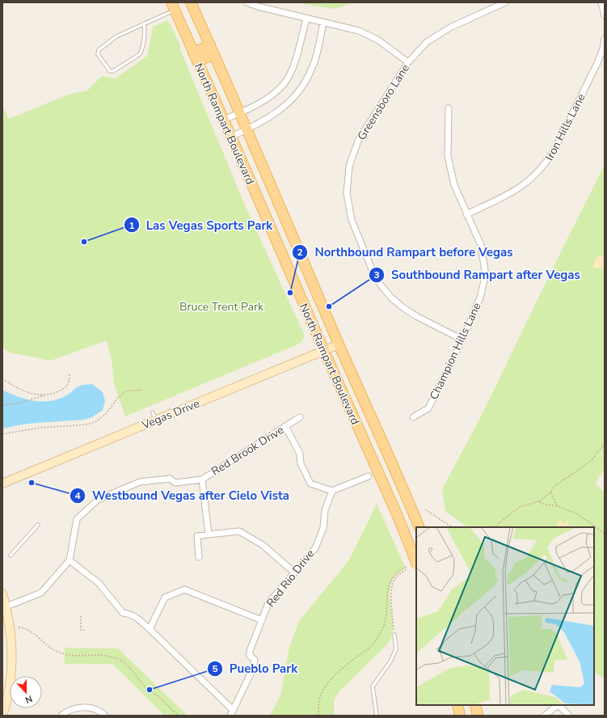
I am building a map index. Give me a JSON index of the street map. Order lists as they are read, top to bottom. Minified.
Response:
{"streets":{"main road":["North Rampart Boulevard","Vegas Drive"],"street":["Greensboro Lane","Iron Hills Lane","Champion Hills Lane","Red Brook Drive","Red Rio Drive"]},"crossings":[["Greensboro Lane","Champion Hills Lane"],["North Rampart Boulevard","Vegas Drive"],["Iron Hills Lane","Champion Hills Lane"]],"parks":["Bruce Trent Park"],"places":["Las Vegas Sports Park","Northbound Rampart before Vegas","Southbound Rampart after Vegas","Westbound Vegas after Cielo Vista","Pueblo Park"],"north":"bottom"}
